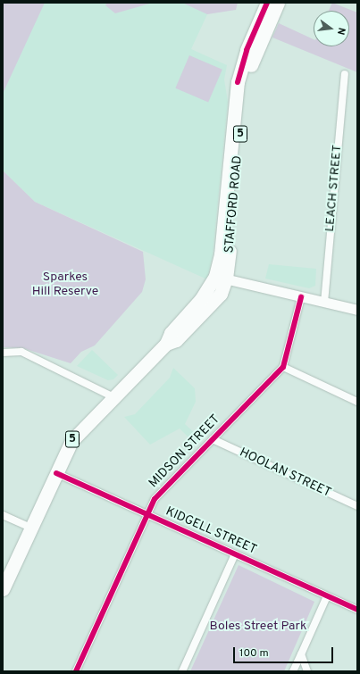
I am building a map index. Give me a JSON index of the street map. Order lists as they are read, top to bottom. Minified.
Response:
{"streets":{"highway":["5","STAFFORD ROAD"],"street":["LEACH STREET","MIDSON STREET","HOOLAN STREET","KIDGELL STREET"]},"crossings":[["STAFFORD ROAD","KIDGELL STREET"],["MIDSON STREET","HOOLAN STREET"],["MIDSON STREET","KIDGELL STREET"]],"parks":["Sparkes Hill Reserve","Boles Street Park"],"scale_bar":"100 m","north":"right"}
